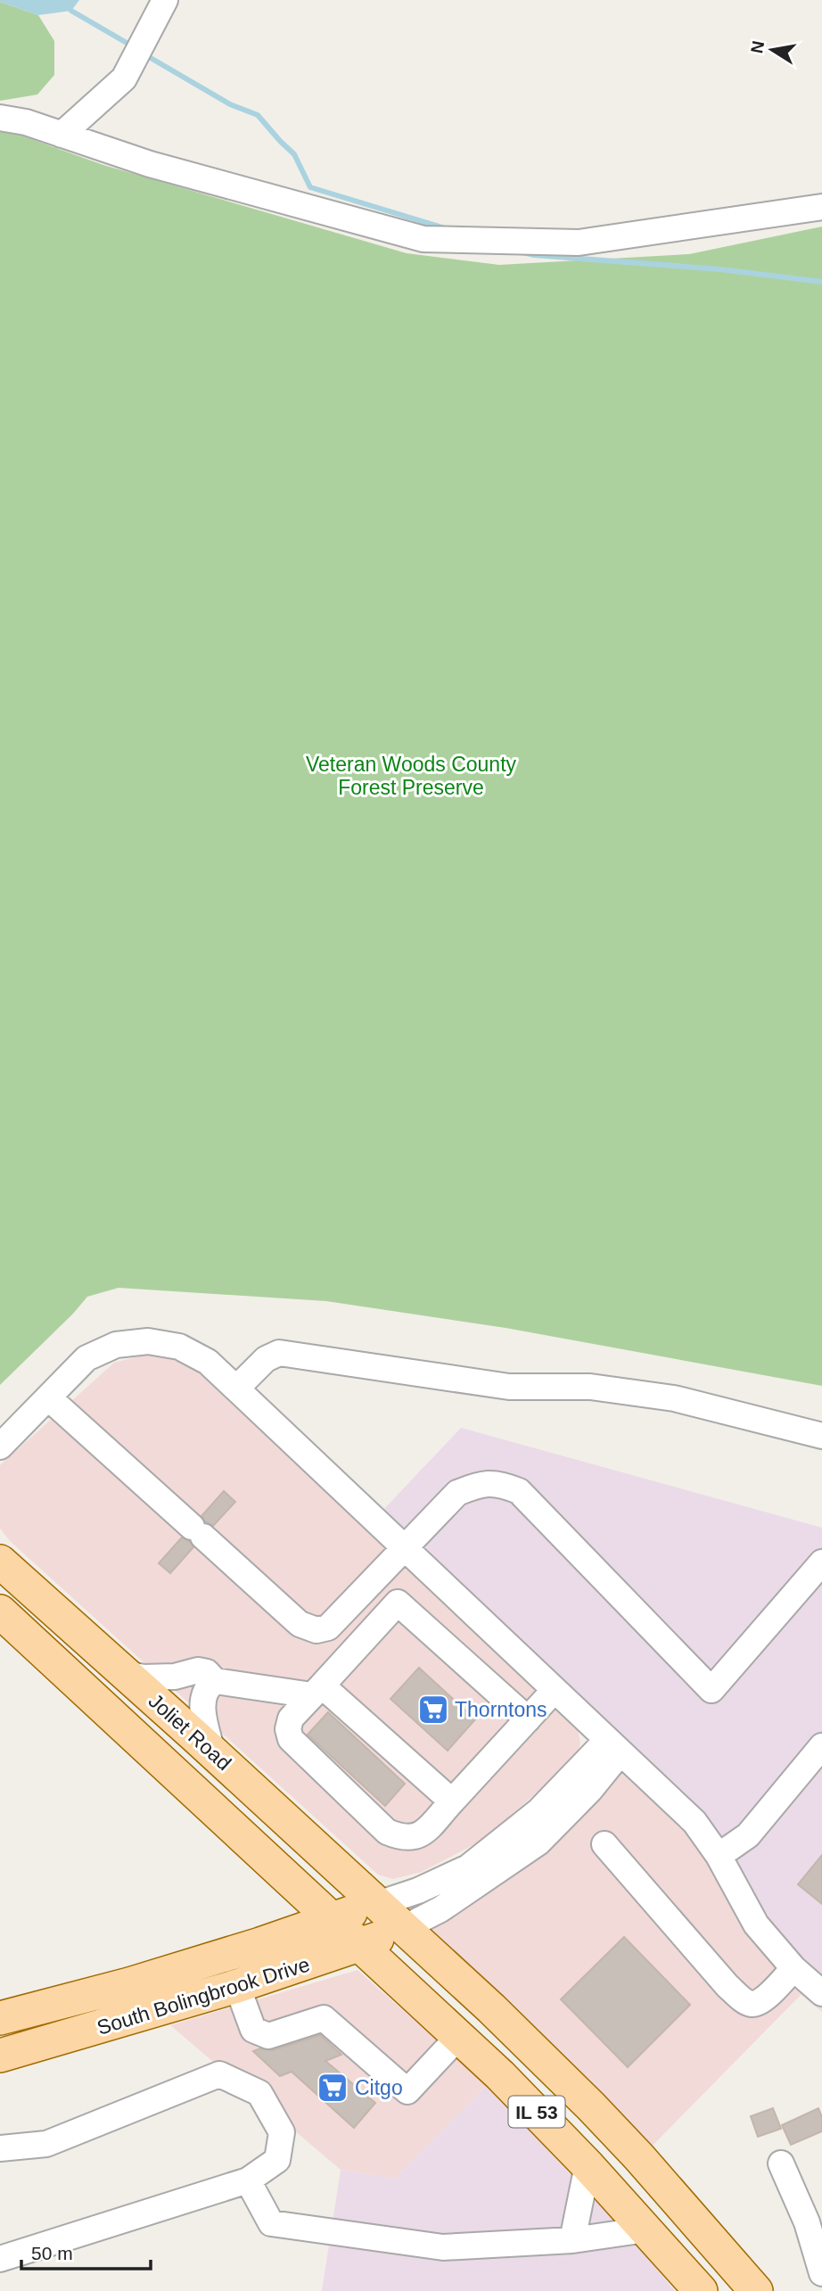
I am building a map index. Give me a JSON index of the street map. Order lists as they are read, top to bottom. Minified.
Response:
{"streets":{"main road":["Joliet Road","South Bolingbrook Drive","IL 53"]},"crossings":[["Joliet Road","South Bolingbrook Drive"],["Joliet Road","IL 53"],["South Bolingbrook Drive","IL 53"]],"parks":["Veteran Woods County Forest Preserve"],"places":{"supermarket":["Thorntons","Citgo"]},"scale_bar":"50 m","north":"left"}
